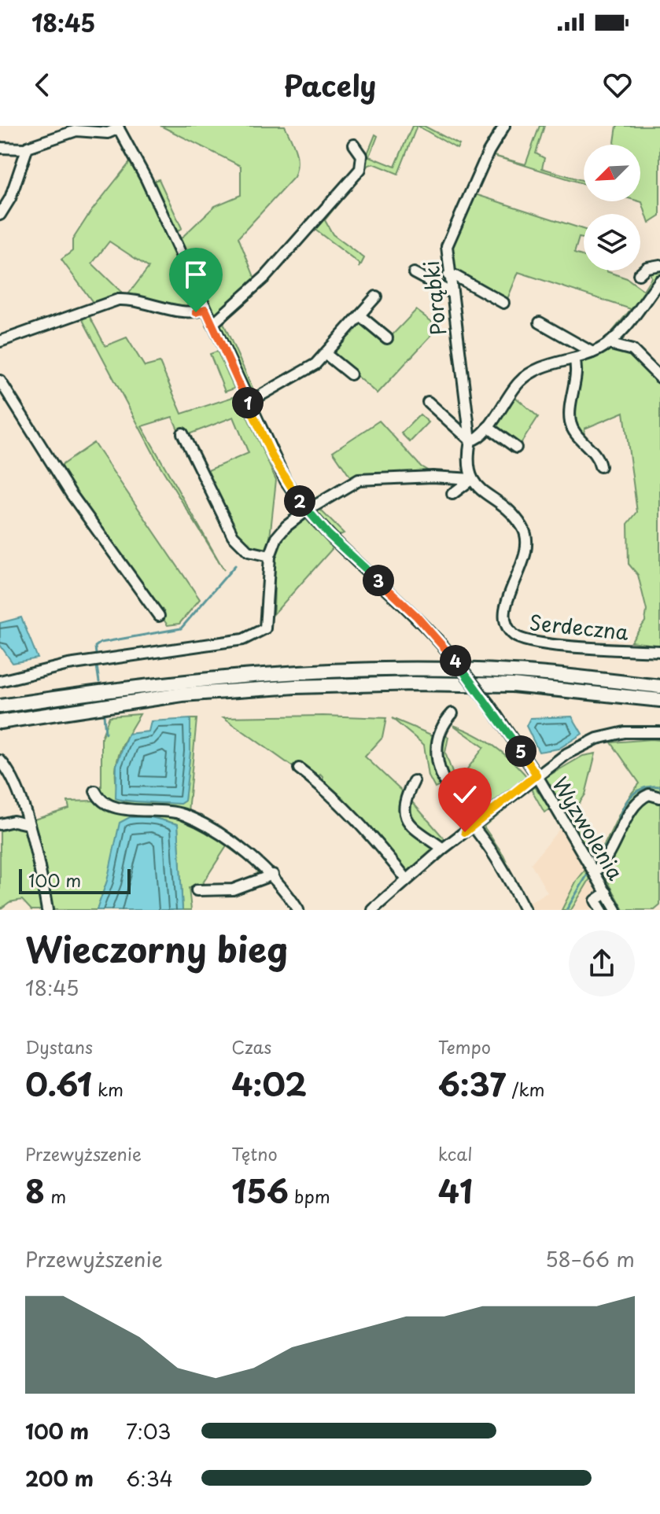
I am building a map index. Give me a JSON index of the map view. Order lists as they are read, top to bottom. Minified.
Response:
{"streets":{"street":["Porąbki","Serdeczna","Wyzwolenia"]},"crossings":[["Porąbki","Serdeczna"]],"scale_bar":"100 m","north":"bottom left","page":{"status":"18:45","header":"Pacely","pins":["1","2","3","4","5"],"scale":"100 m","heading":["Wieczorny bieg","18:45"],"stats":[["Dystans","0.61 km"],["Czas","4:02"],["Tempo","6:37 /km"],["Przewyższenie","8 m"],["Tętno","156 bpm"],["kcal","41"]],"chart":["Przewyższenie","58–66 m"],"list":[{"name":"100 m","note":"7:03"},{"name":"200 m","note":"6:34"}]}}
